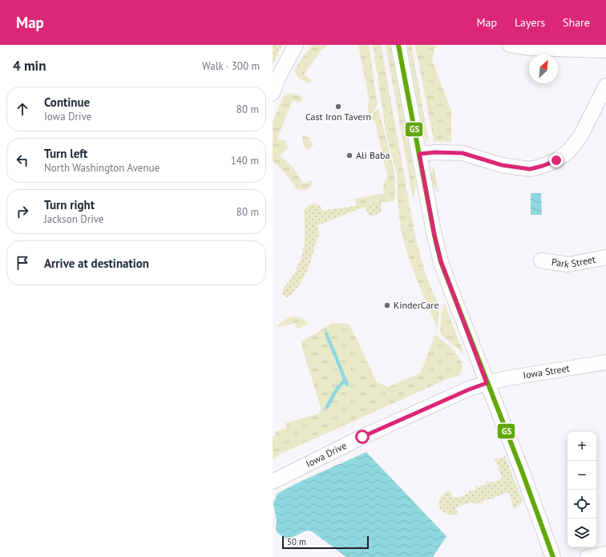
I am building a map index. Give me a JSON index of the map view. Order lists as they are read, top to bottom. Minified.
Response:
{"streets":{"street":["Park Street","Iowa Street","Iowa Drive"]},"crossings":[["Iowa Street","Iowa Drive"]],"places":["Cast Iron Tavern","Ali Baba","KinderCare"],"lines":["transit line GS"],"scale_bar":"50 m","north":"top right","page":{"header":"Map","nav":["Map","Layers","Share"],"heading":["4 min","Walk · 300 m"],"list":[["Continue","Iowa Drive","80 m"],["Turn left","North Washington Avenue","140 m"],["Turn right","Jackson Drive","80 m"],"Arrive at destination"],"map_buttons":["+","−"],"scale":"50 m"}}
